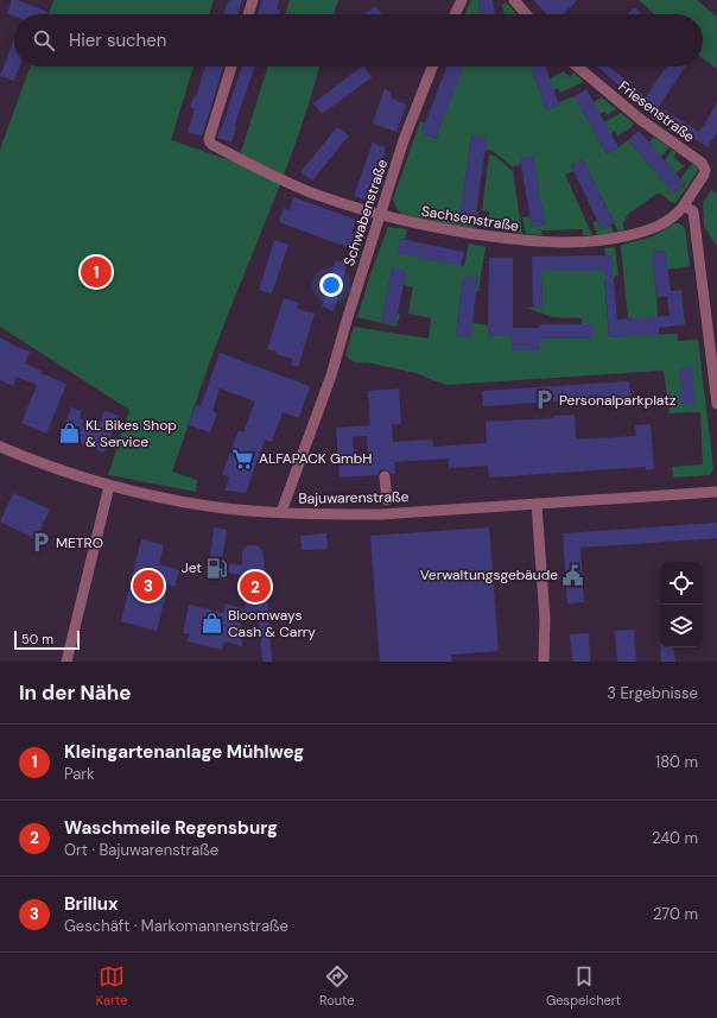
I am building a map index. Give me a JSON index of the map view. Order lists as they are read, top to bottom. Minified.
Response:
{"streets":{"street":["Friesenstraße","Schwabenstraße","Sachsenstraße","Bajuwarenstraße"]},"crossings":[["Friesenstraße","Sachsenstraße"],["Schwabenstraße","Sachsenstraße"],["Schwabenstraße","Bajuwarenstraße"]],"places":{"parking":["Personalparkplatz","METRO"],"shop":["KL Bikes Shop & Service","Bloomways Cash & Carry"],"supermarket":["ALFAPACK GmbH"],"fuel station":["Jet"],"public building":["Verwaltungsgebäude"]},"scale_bar":"50 m","page":{"search":"Hier suchen","pins":["1","3","2"],"scale":"50 m","heading":["In der Nähe","3 Ergebnisse"],"list":[{"mark":"1","name":"Kleingartenanlage Mühlweg","note":"Park","value":"180 m"},{"mark":"2","name":"Waschmeile Regensburg","note":"Ort · Bajuwarenstraße","value":"240 m"},{"mark":"3","name":"Brillux","note":"Geschäft · Markomannenstraße","value":"270 m"}],"nav":["Karte","Route","Gespeichert"]}}
